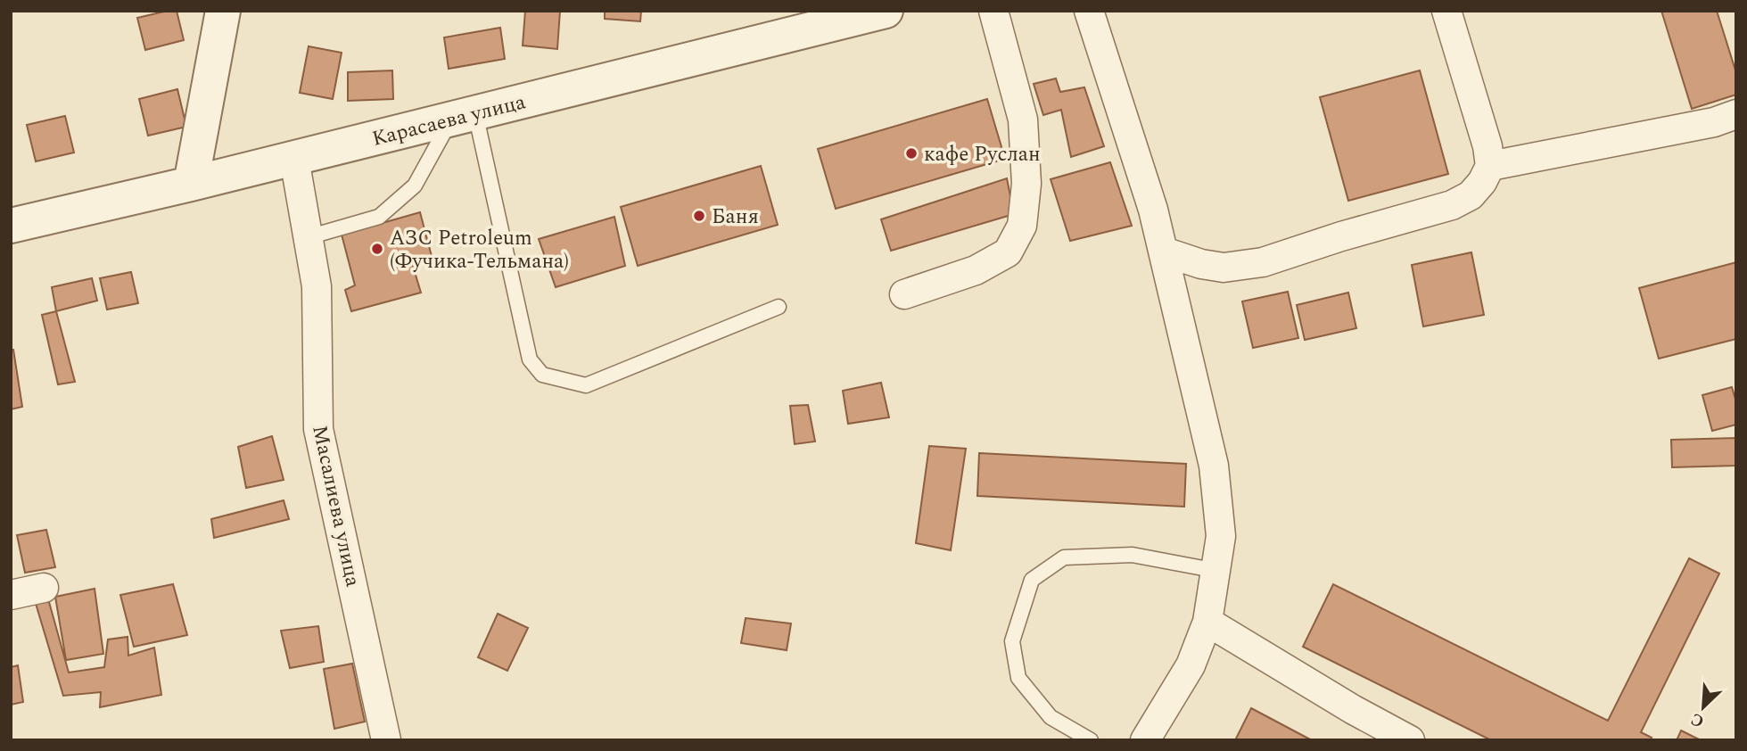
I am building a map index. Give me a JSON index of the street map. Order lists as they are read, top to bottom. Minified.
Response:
{"streets":{"street":["Карасаева улица","Масалиева улица"]},"crossings":[["Карасаева улица","Масалиева улица"]],"places":["кафе Руслан","Баня","АЗС Petroleum (Фучика-Тельмана)"],"north":"bottom left"}
